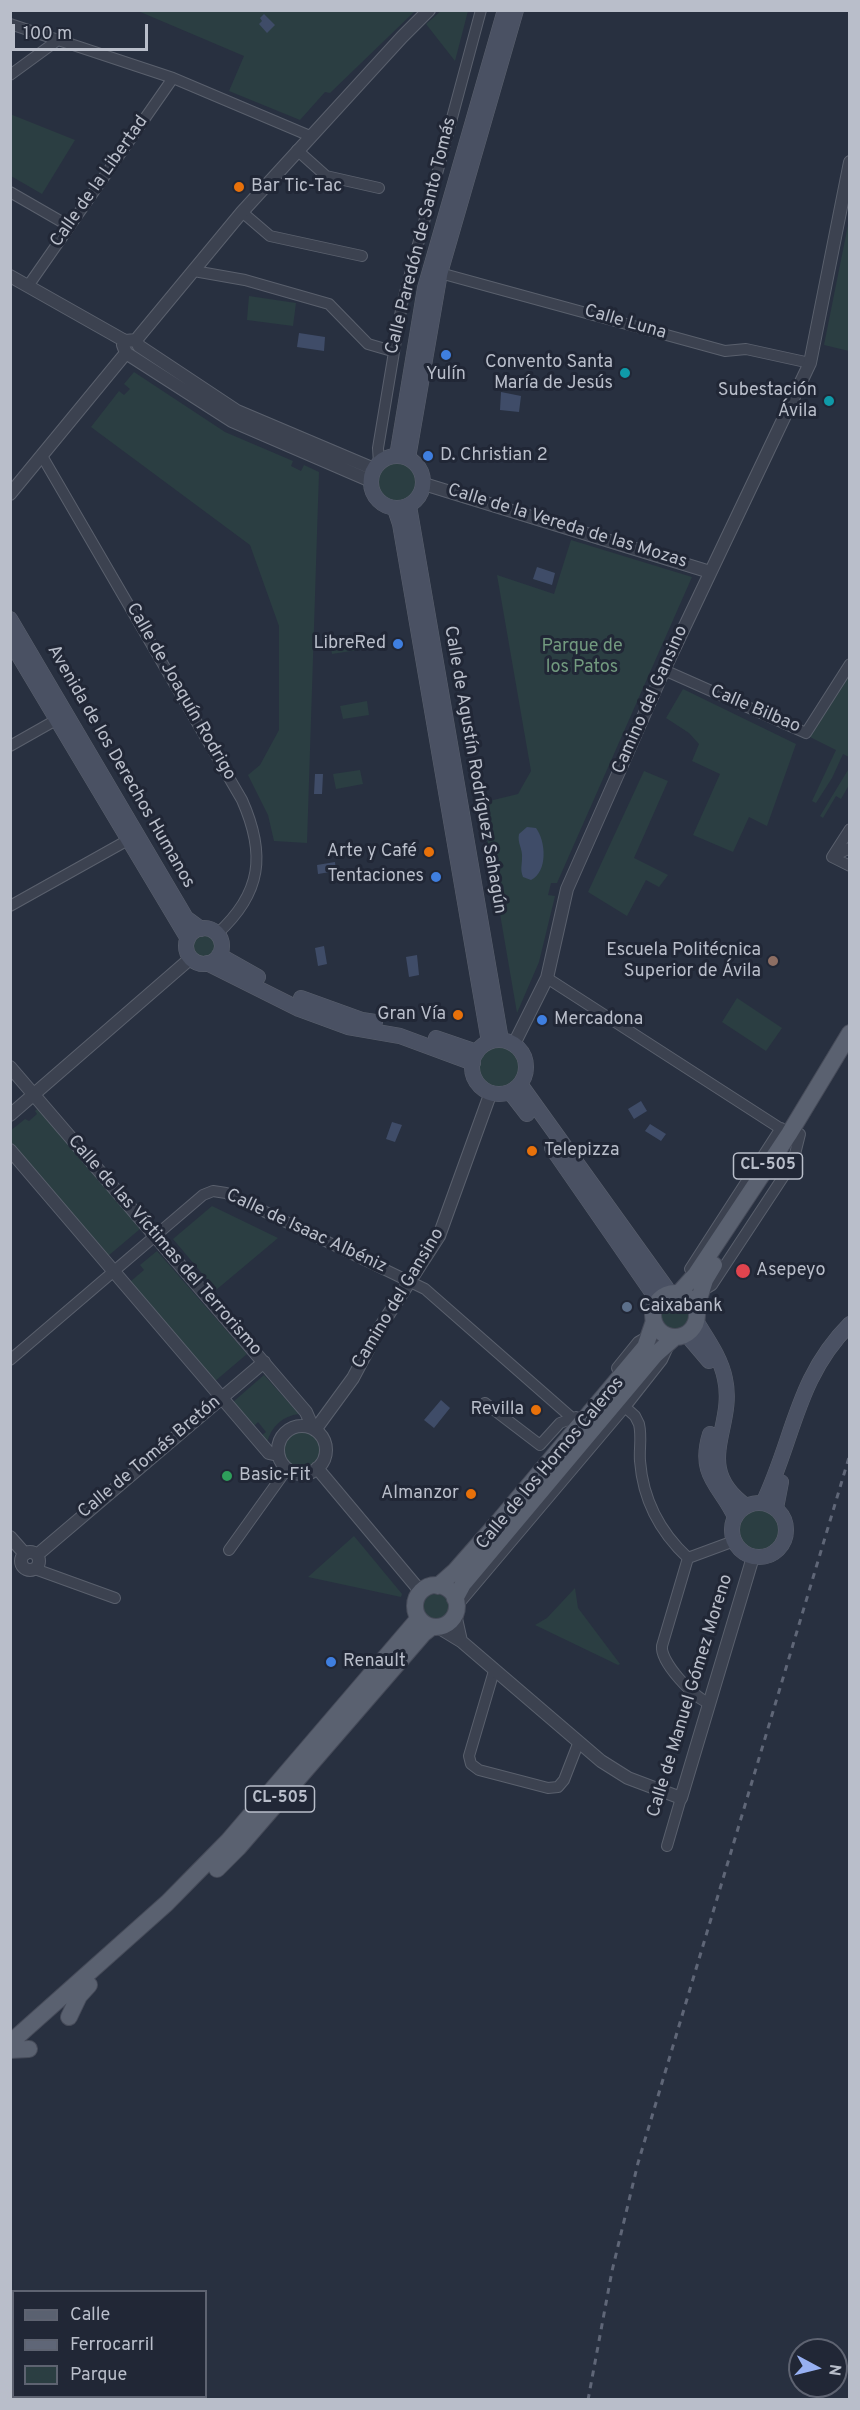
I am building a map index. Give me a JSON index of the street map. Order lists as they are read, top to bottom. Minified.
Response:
{"streets":{"main road":["Avenida de los Derechos Humanos","Calle de Agustín Rodríguez Sahagún","CL-505","Calle de los Hornos Caleros"],"street":["Calle de la Libertad","Calle Paredón de Santo Tomás","Calle Luna","Calle de la Vereda de las Mozas","Calle de Joaquín Rodrigo","Camino del Gansino","Calle Bilbao","Calle de Isaac Albéniz","Calle de las Víctimas del Terrorismo","Calle de Tomás Bretón","Calle de Manuel Gómez Moreno"]},"crossings":[["Calle Paredón de Santo Tomás","Calle de la Vereda de las Mozas"],["Calle Paredón de Santo Tomás","Calle de Agustín Rodríguez Sahagún"],["Calle Luna","Camino del Gansino"],["Calle de la Vereda de las Mozas","Camino del Gansino"],["Calle de la Vereda de las Mozas","Calle de Agustín Rodríguez Sahagún"],["Calle de Joaquín Rodrigo","Avenida de los Derechos Humanos"],["Camino del Gansino","Calle Bilbao"],["Camino del Gansino","Calle de Agustín Rodríguez Sahagún"],["Camino del Gansino","Calle de Isaac Albéniz"],["Camino del Gansino","Calle de las Víctimas del Terrorismo"],["CL-505","Calle de los Hornos Caleros"],["Calle de Isaac Albéniz","Calle de las Víctimas del Terrorismo"],["Calle de Isaac Albéniz","Calle de los Hornos Caleros"],["Calle de las Víctimas del Terrorismo","Calle de Tomás Bretón"]],"parks":["Parque de los Patos"],"places":["Bar Tic-Tac","Yulín","Convento Santa María de Jesús","Subestación Ávila","D. Christian 2","LibreRed","Arte y Café","Tentaciones","Escuela Politécnica Superior de Ávila","Gran Vía","Mercadona","Telepizza","Asepeyo","Caixabank","Revilla","Basic-Fit","Almanzor","Renault"],"legend":["Calle","Ferrocarril","Parque"],"scale_bar":"100 m","north":"right"}
